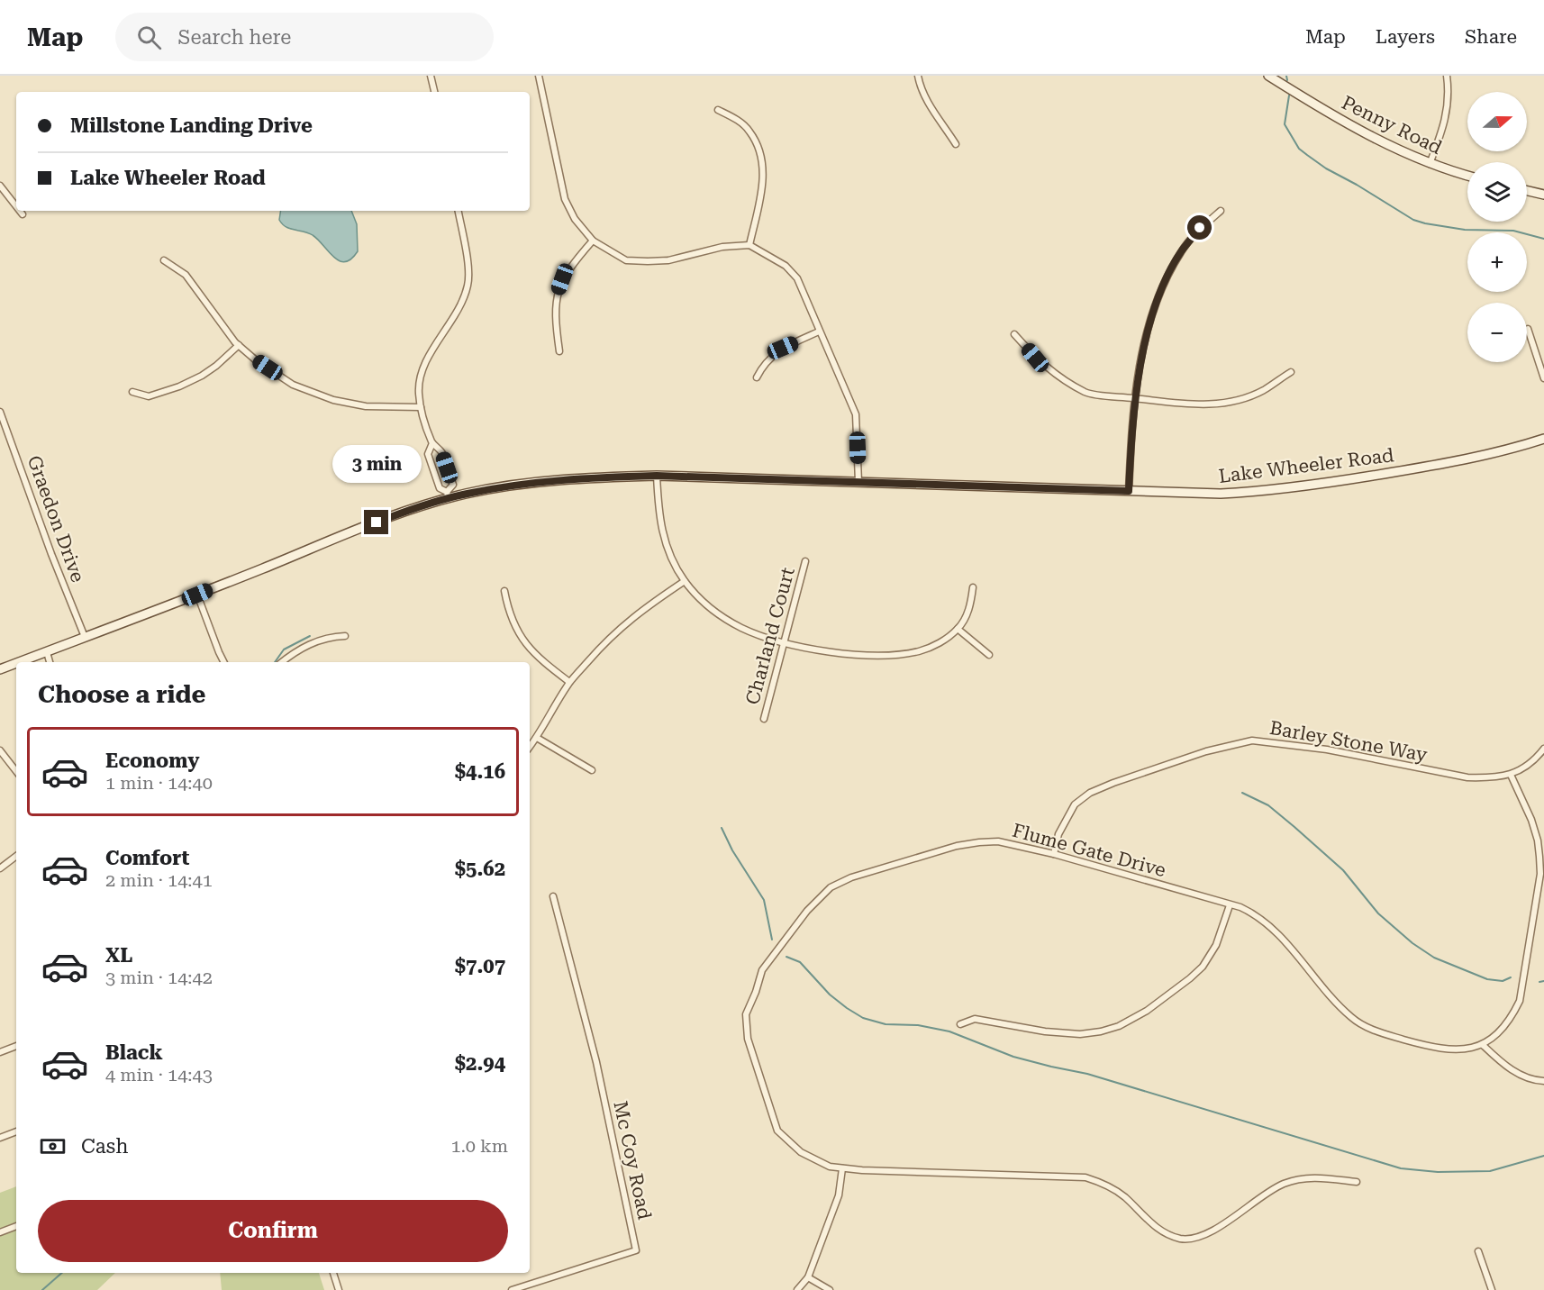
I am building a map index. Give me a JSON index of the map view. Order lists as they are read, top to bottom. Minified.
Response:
{"streets":{"street":["Penny Road","Lake Wheeler Road","Graedon Drive","Charland Court","Barley Stone Way","Flume Gate Drive","Mc Coy Road"]},"crossings":[["Lake Wheeler Road","Graedon Drive"],["Barley Stone Way","Flume Gate Drive"]],"north":"right","page":{"header":"Map","search":"Search here","nav":["Map","Layers","Share"],"map_buttons":["+","−"],"banner":["Millstone Landing Drive","Lake Wheeler Road"],"bubble":"3 min","heading":"Choose a ride","list":[{"name":"Economy","note":"1 min · 14:40","value":"$4.16"},{"name":"Comfort","note":"2 min · 14:41","value":"$5.62"},{"name":"XL","note":"3 min · 14:42","value":"$7.07"},{"name":"Black","note":"4 min · 14:43","value":"$2.94"}],"pay":["Cash","1.0 km"],"buttons":"Confirm"}}
